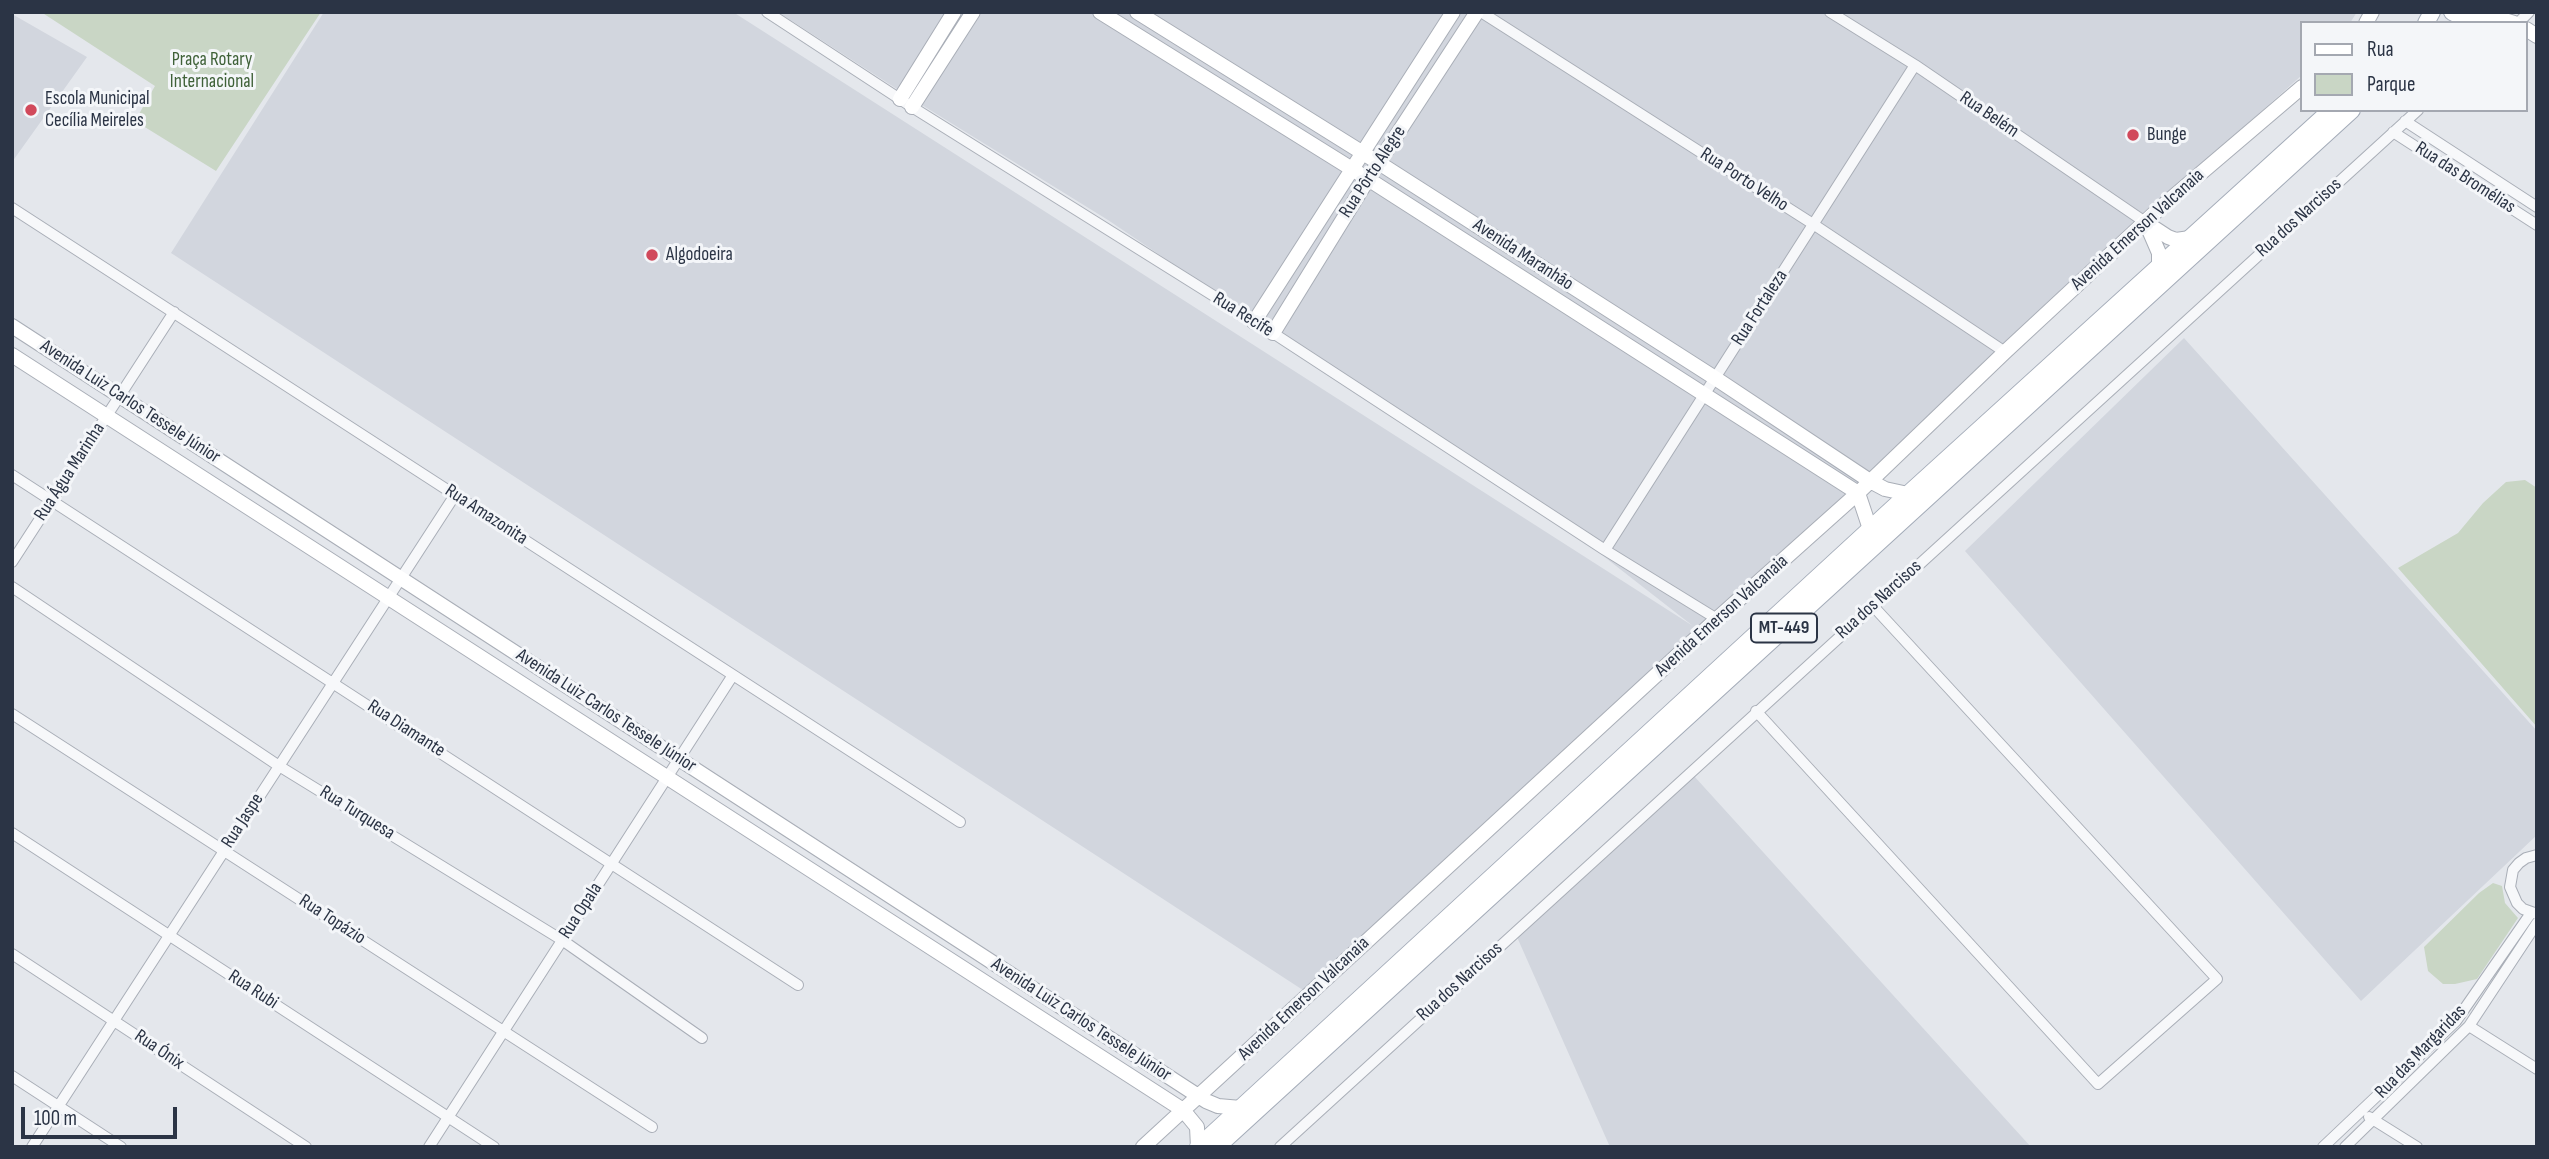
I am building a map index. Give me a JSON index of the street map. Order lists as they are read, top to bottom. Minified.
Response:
{"streets":{"main road":["MT-449"],"street":["Rua Belém","Rua Pôrto Alegre","Rua das Bromélias","Rua Porto Velho","Rua dos Narcisos","Avenida Emerson Valcanaia","Avenida Maranhão","Rua Fortaleza","Rua Recife","Avenida Luiz Carlos Tessele Júnior","Rua Água Marinha","Rua Amazonita","Rua Diamante","Rua Turquesa","Rua Jaspe","Rua Opala","Rua Topázio","Rua Rubi","Rua Ónix","Rua das Margaridas"]},"crossings":[["Rua Belém","Avenida Emerson Valcanaia"],["Rua Belém","Rua Fortaleza"],["Rua Pôrto Alegre","Rua Porto Velho"],["Rua Pôrto Alegre","Avenida Maranhão"],["Rua Pôrto Alegre","Rua Recife"],["Rua das Bromélias","Rua dos Narcisos"],["Rua Porto Velho","Avenida Emerson Valcanaia"],["Rua Porto Velho","Rua Fortaleza"],["Avenida Emerson Valcanaia","Avenida Maranhão"],["Avenida Emerson Valcanaia","Rua Recife"],["Avenida Emerson Valcanaia","Avenida Luiz Carlos Tessele Júnior"],["Avenida Maranhão","Rua Fortaleza"],["Avenida Maranhão","MT-449"],["Rua Fortaleza","Rua Recife"],["Avenida Luiz Carlos Tessele Júnior","Rua Água Marinha"],["Avenida Luiz Carlos Tessele Júnior","MT-449"],["Avenida Luiz Carlos Tessele Júnior","Rua Jaspe"],["Avenida Luiz Carlos Tessele Júnior","Rua Opala"],["Rua Água Marinha","Rua Amazonita"],["Rua Água Marinha","Rua Diamante"],["Rua Amazonita","Rua Jaspe"],["Rua Amazonita","Rua Opala"],["Rua Diamante","Rua Jaspe"],["Rua Diamante","Rua Opala"],["Rua Turquesa","Rua Jaspe"],["Rua Turquesa","Rua Opala"],["Rua Jaspe","Rua Topázio"],["Rua Jaspe","Rua Rubi"],["Rua Jaspe","Rua Ónix"],["Rua Opala","Rua Topázio"],["Rua Opala","Rua Rubi"]],"parks":["Praça Rotary Internacional"],"places":["Escola Municipal Cecília Meireles","Bunge","Algodoeira"],"legend":["Rua","Parque"],"scale_bar":"100 m"}
